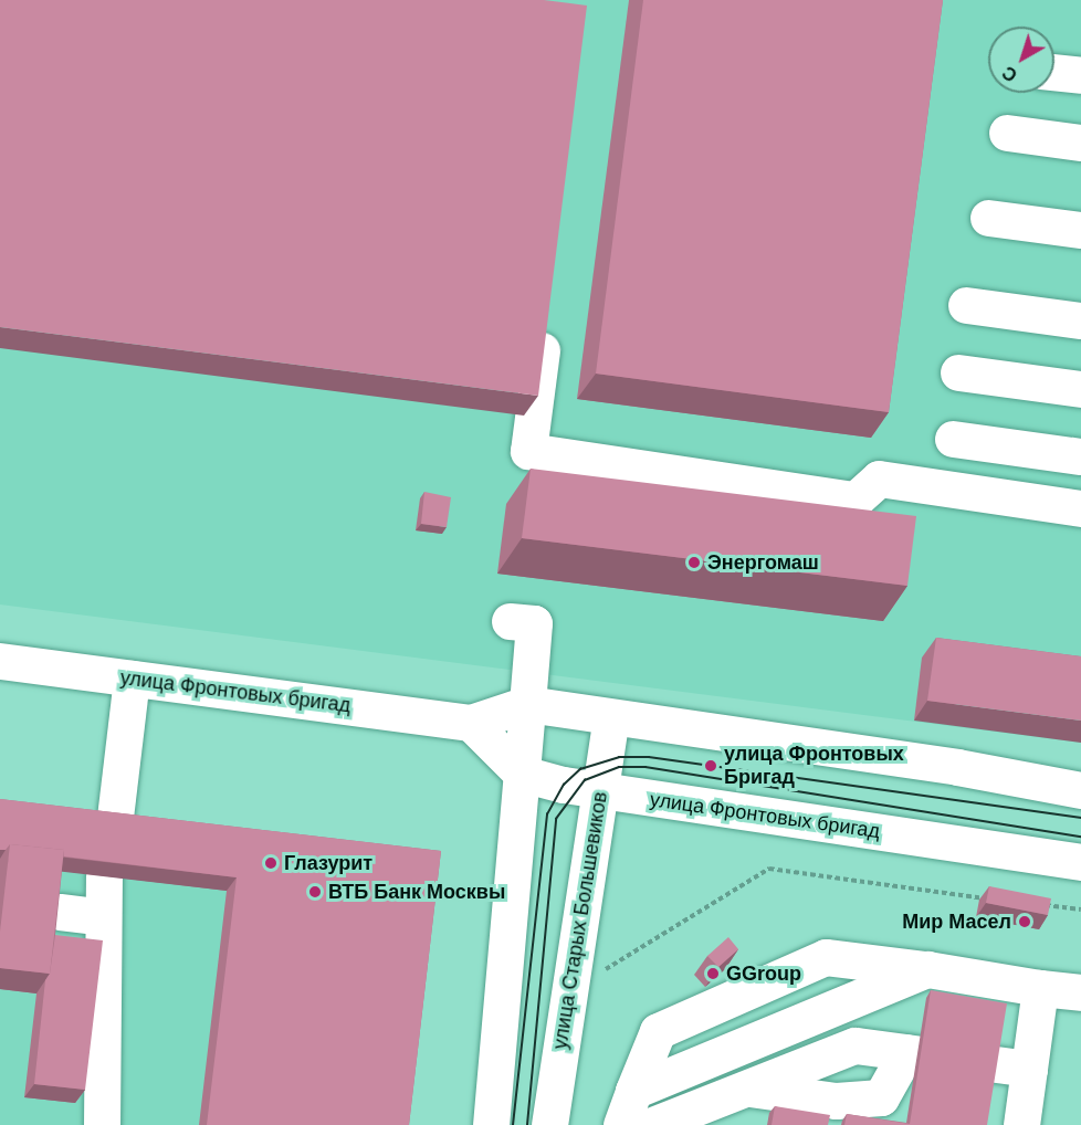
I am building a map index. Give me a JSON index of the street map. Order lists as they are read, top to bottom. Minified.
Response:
{"streets":{"main road":["улица Фронтовых бригад","улица Старых Большевиков"]},"crossings":[["улица Фронтовых бригад","улица Старых Большевиков"]],"places":["Энергомаш","улица Фронтовых Бригад","Глазурит","ВТБ Банк Москвы","Мир Масел","GGroup"],"north":"bottom left"}
